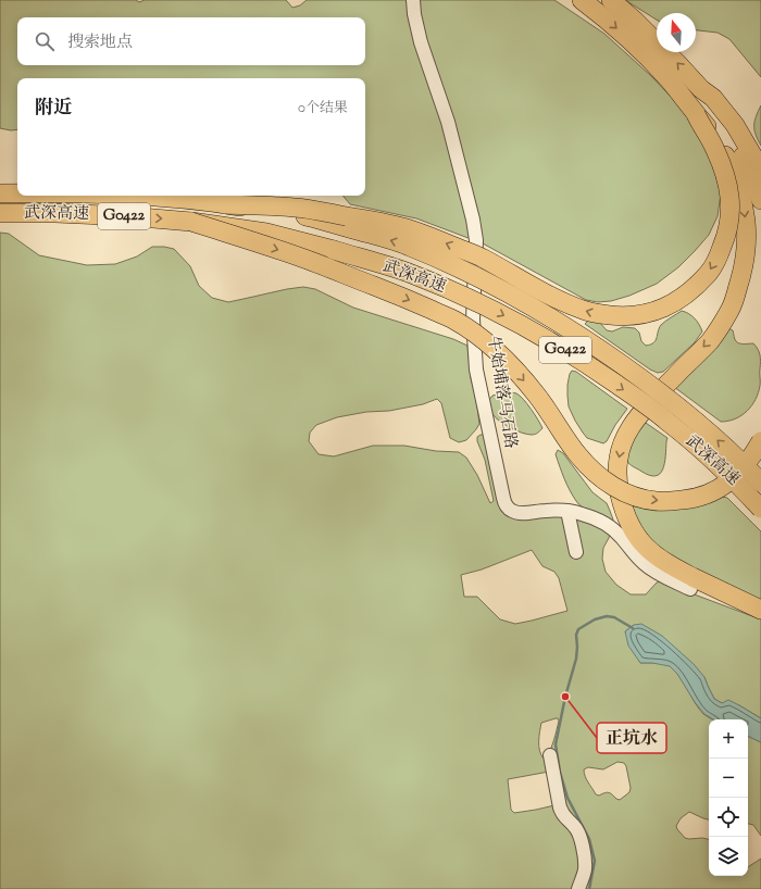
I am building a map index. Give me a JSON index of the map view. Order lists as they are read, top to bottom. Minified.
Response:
{"streets":{"highway":["武深高速","G0422"],"street":["牛始埔落马石路"]},"places":["正坑水"],"north":"top","page":{"search":"搜索地点","heading":["附近","0个结果"],"map_buttons":["+","−"]}}
